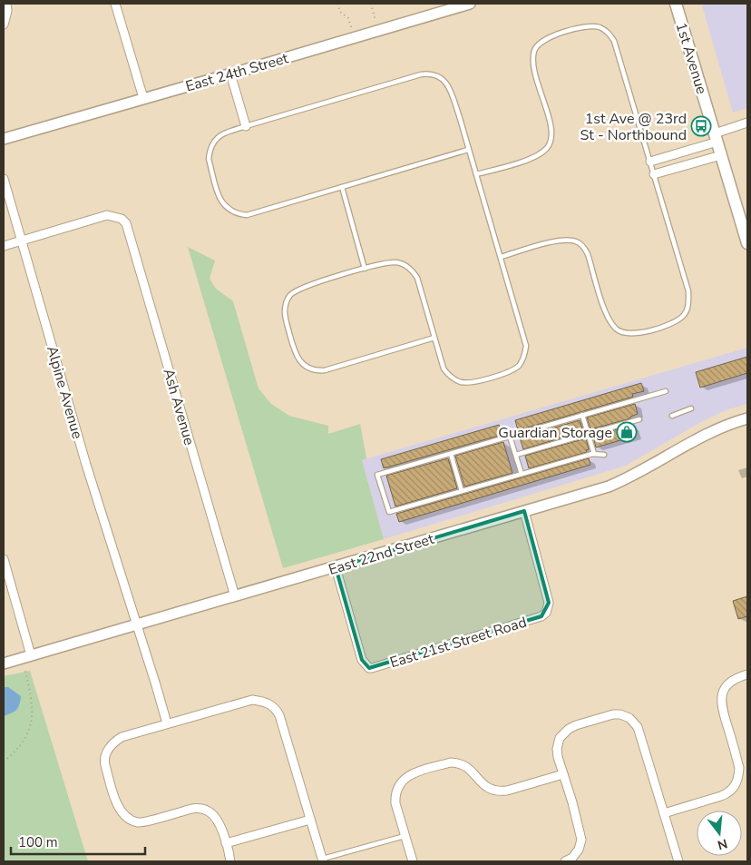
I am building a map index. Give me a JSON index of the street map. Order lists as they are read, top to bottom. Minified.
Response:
{"streets":{"main road":["1st Avenue"],"street":["East 24th Street","Alpine Avenue","Ash Avenue","East 22nd Street","East 21st Street Road"]},"crossings":[["Alpine Avenue","Ash Avenue"],["Alpine Avenue","East 22nd Street"],["Ash Avenue","East 22nd Street"],["East 22nd Street","East 21st Street Road"]],"places":{"bus stop":["1st Ave @ 23rd St - Northbound"],"shop":["Guardian Storage"]},"scale_bar":"100 m","north":"bottom"}
